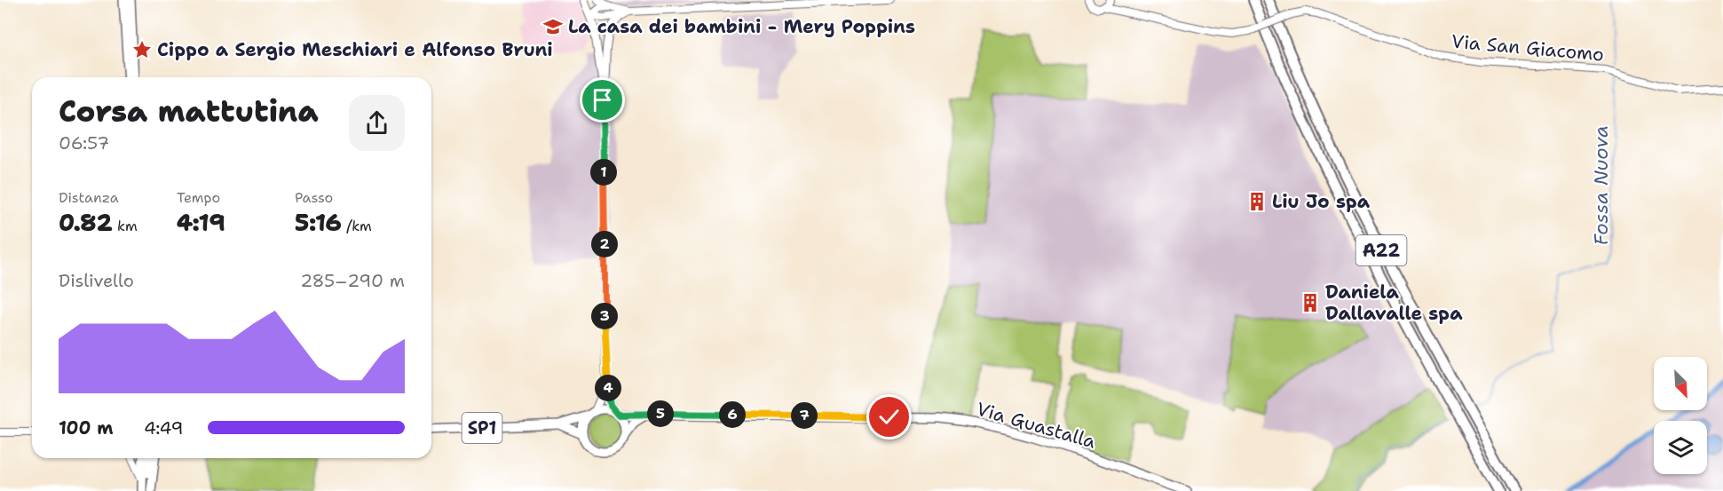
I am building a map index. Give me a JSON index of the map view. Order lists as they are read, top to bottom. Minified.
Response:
{"streets":{"highway":["A22"],"main road":["Via Guastalla","SP1"],"street":["Via San Giacomo"]},"crossings":[["Via Guastalla","SP1"]],"water":["Fossa Nuova"],"places":{"school or university":["La casa dei bambini - Mery Poppins"],"place":["Cippo a Sergio Meschiari e Alfonso Bruni"],"building":["Liu Jo spa","Daniela Dallavalle spa"]},"north":"bottom right","page":{"heading":["Corsa mattutina","06:57"],"pins":["1","2","3","4","5","6","7"],"stats":[["Distanza","0.82 km"],["Tempo","4:19"],["Passo","5:16 /km"]],"chart":["Dislivello","285–290 m"],"list":[{"name":"100 m","note":"4:49"}]}}
